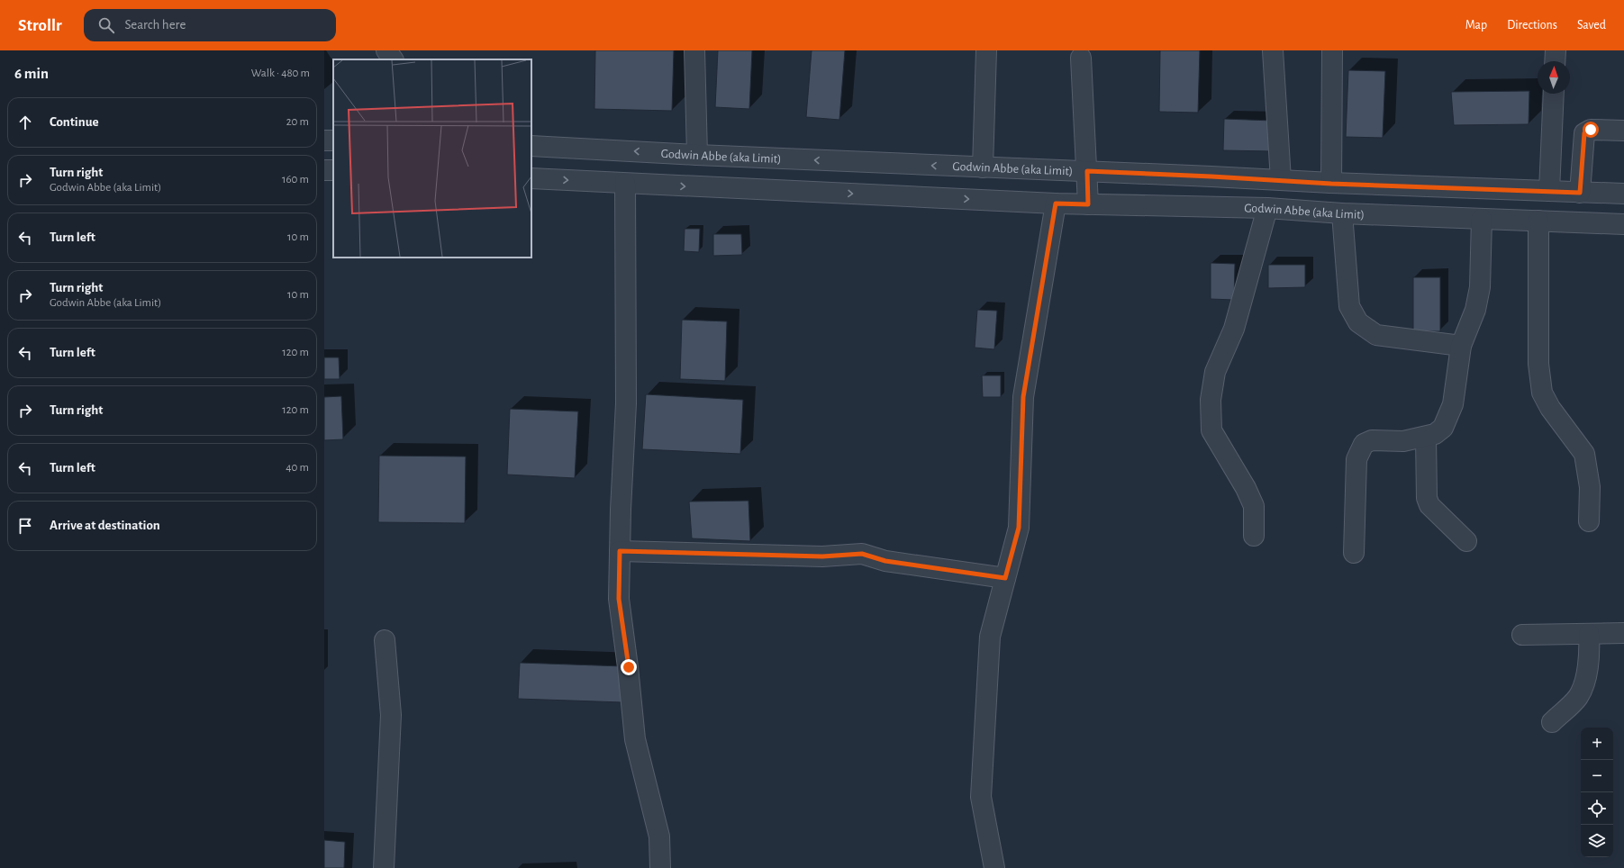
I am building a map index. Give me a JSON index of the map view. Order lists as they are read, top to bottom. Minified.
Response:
{"streets":{"street":["Godwin Abbe (aka Limit)"]},"north":"top","page":{"header":"Strollr","search":"Search here","nav":["Map","Directions","Saved"],"heading":["6 min","Walk · 480 m"],"list":[["Continue","20 m"],["Turn right","Godwin Abbe (aka Limit)","160 m"],["Turn left","10 m"],["Turn right","Godwin Abbe (aka Limit)","10 m"],["Turn left","120 m"],["Turn right","120 m"],["Turn left","40 m"],"Arrive at destination"],"map_buttons":["+","−"]}}
